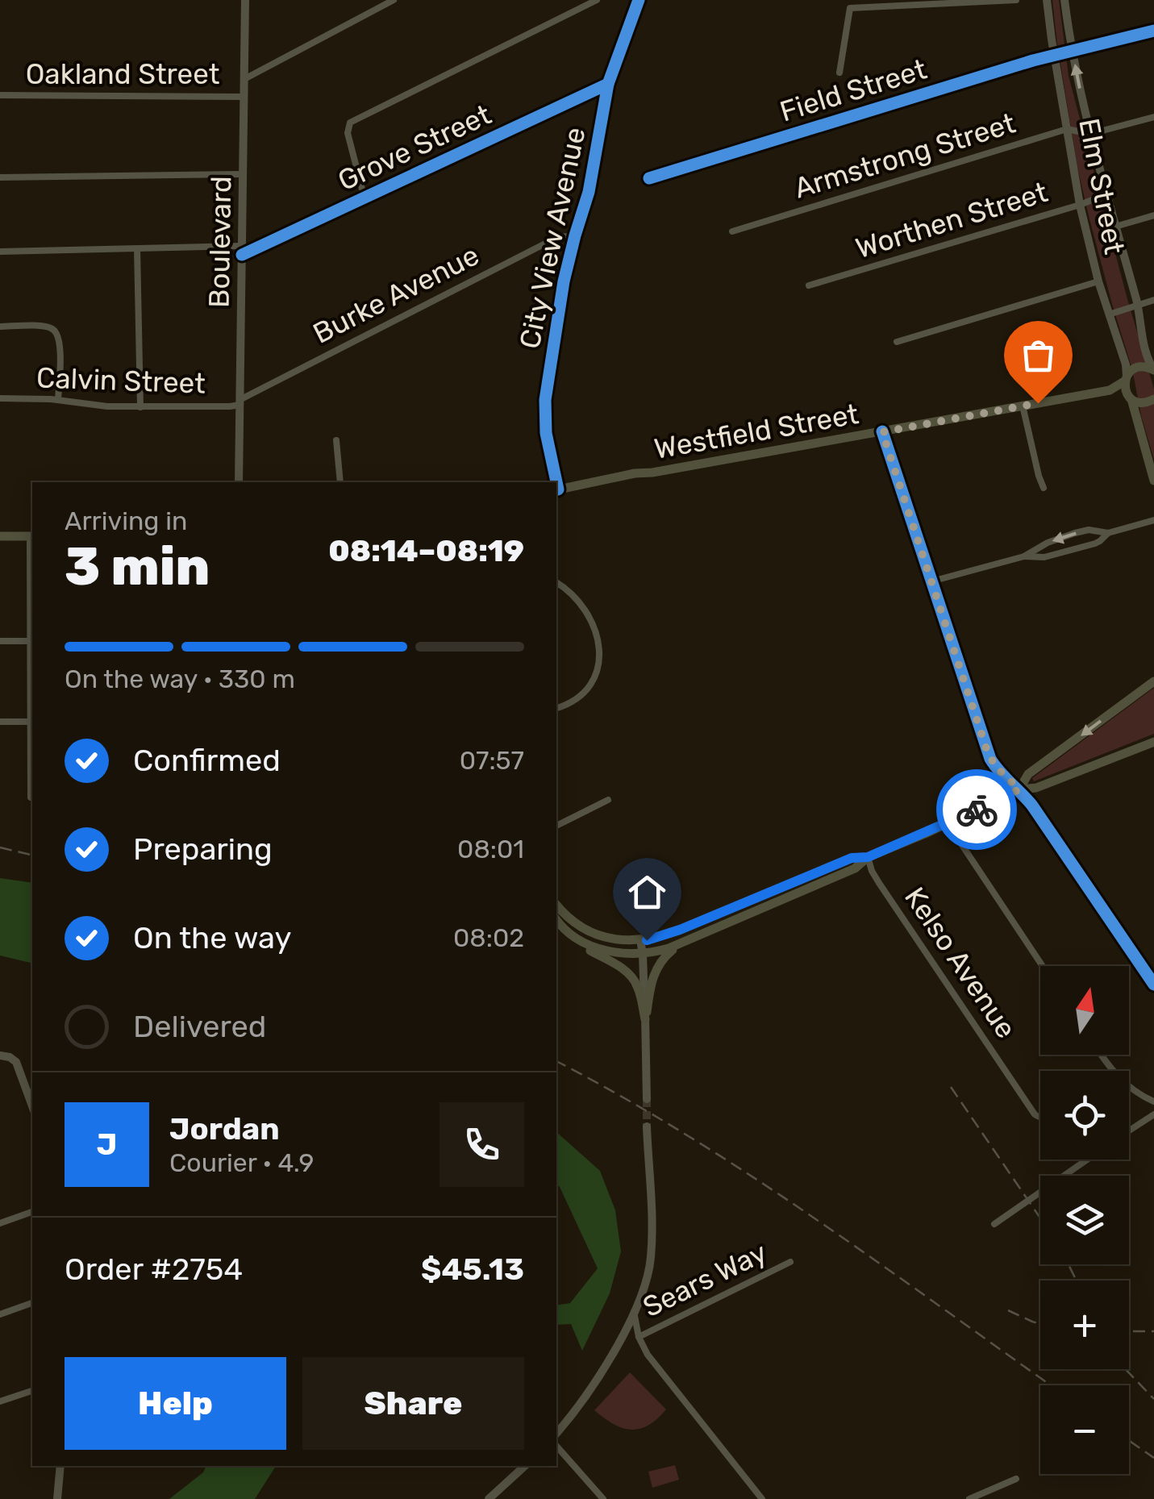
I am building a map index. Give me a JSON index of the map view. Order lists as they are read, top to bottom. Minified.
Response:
{"streets":{"main road":["Elm Street","Boulevard","Westfield Street"],"street":["Oakland Street","Field Street","Grove Street","Armstrong Street","Worthen Street","City View Avenue","Burke Avenue","Calvin Street","Kelso Avenue","Sears Way"]},"crossings":[["Oakland Street","Boulevard"],["Field Street","Elm Street"],["Grove Street","City View Avenue"],["Grove Street","Boulevard"],["Armstrong Street","Elm Street"],["Elm Street","Worthen Street"],["Elm Street","Westfield Street"],["City View Avenue","Burke Avenue"],["Boulevard","Burke Avenue"],["Boulevard","Calvin Street"],["Burke Avenue","Calvin Street"]],"north":"top","page":{"heading":["3 min","Arriving in","08:14–08:19"],"panel":["Jordan","Courier · 4.9","Order #2754","$45.13"],"bar":"On the way · 330 m","list":[["Confirmed","07:57"],["Preparing","08:01"],["On the way","08:02"],"Delivered"],"map_buttons":["+","−"],"round":"J","buttons":["Help","Share"]}}
